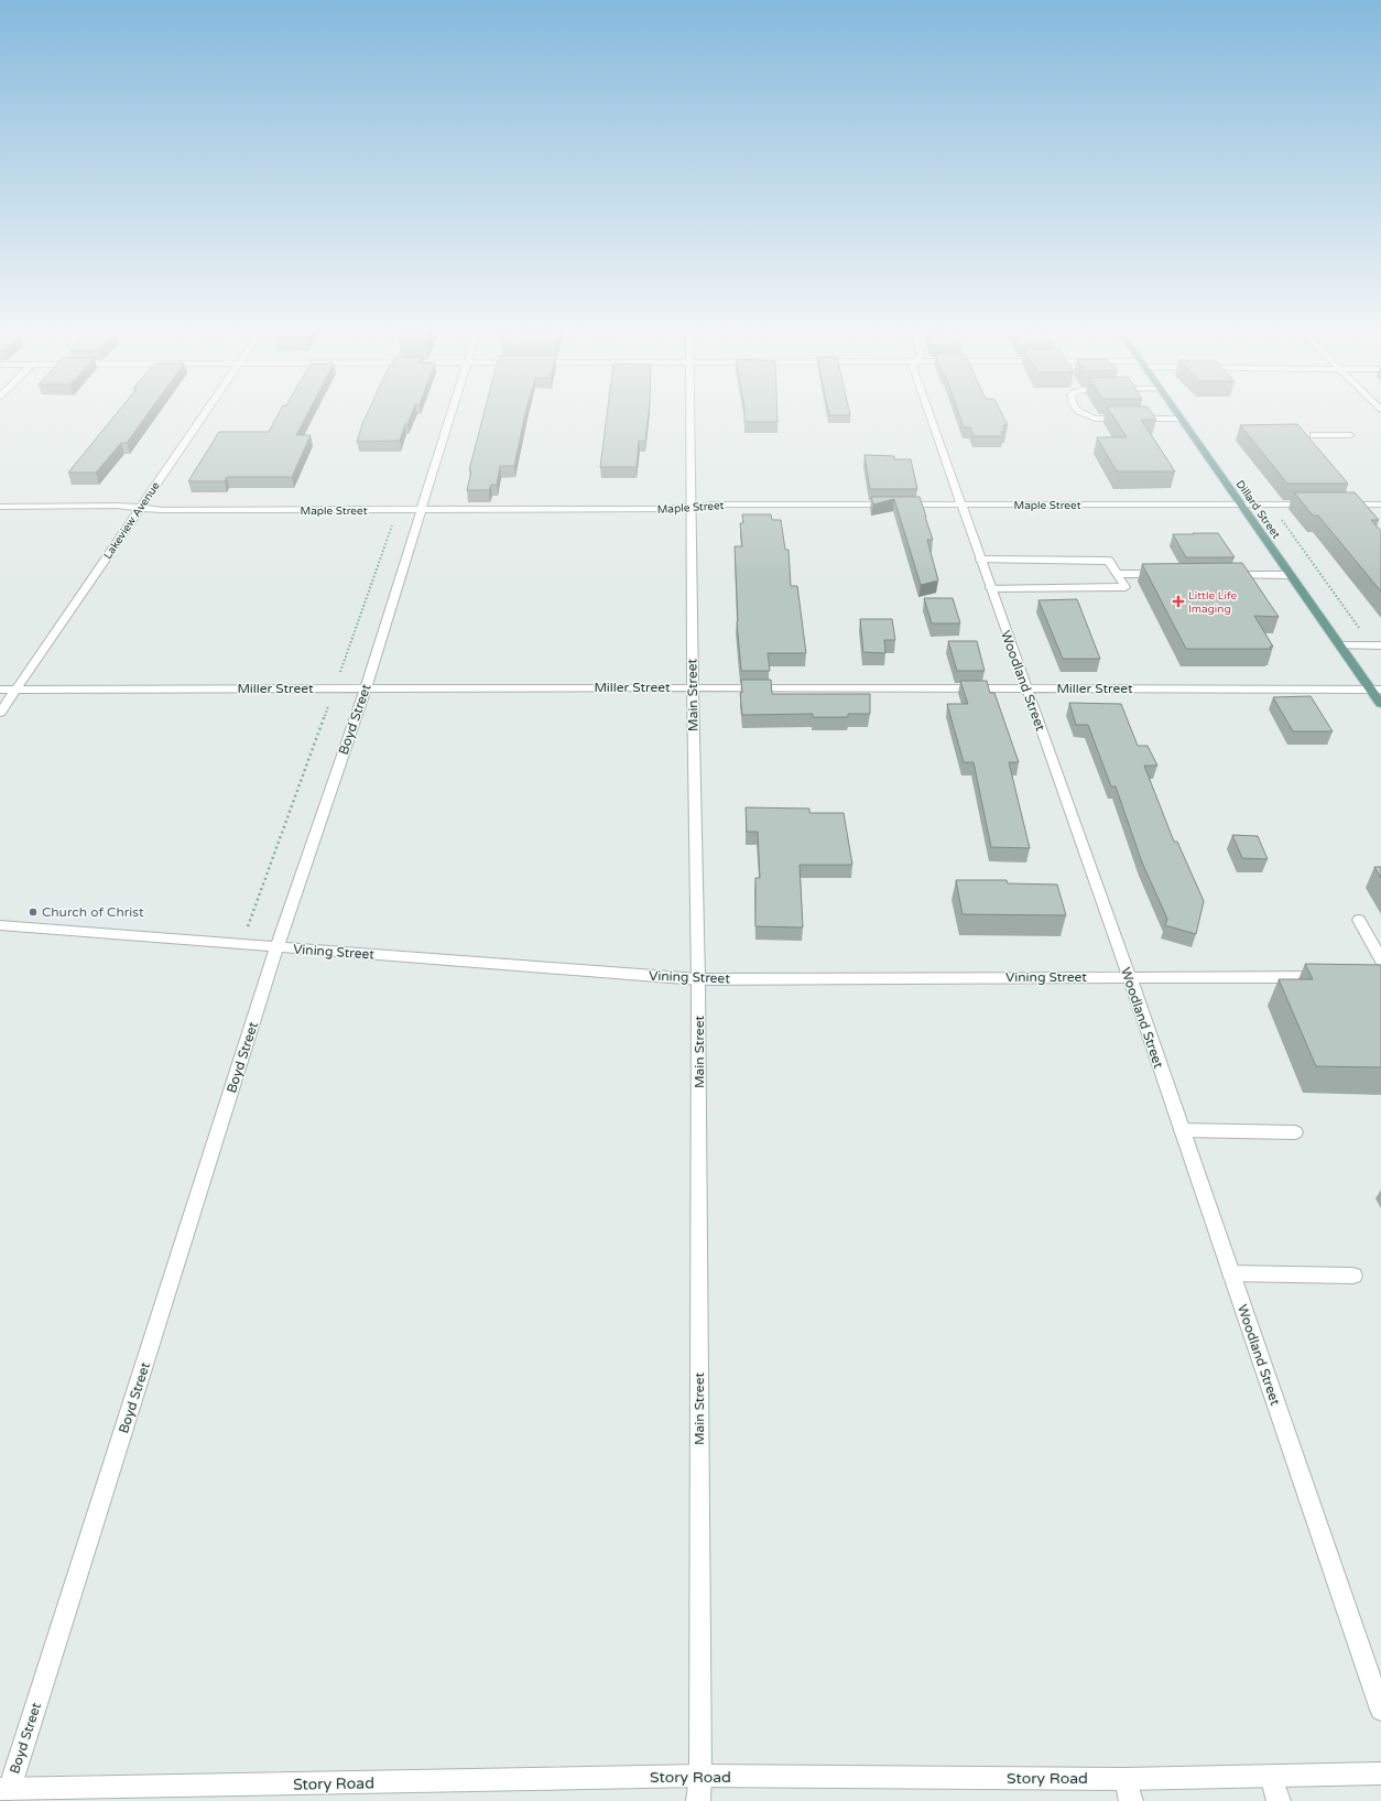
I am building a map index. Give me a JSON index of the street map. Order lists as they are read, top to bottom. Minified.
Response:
{"streets":{"main road":["Dillard Street"],"street":["Maple Street","Lakeview Avenue","Woodland Street","Miller Street","Main Street","Boyd Street","Vining Street","Story Road"]},"crossings":[["Maple Street","Dillard Street"],["Maple Street","Lakeview Avenue"],["Maple Street","Woodland Street"],["Maple Street","Main Street"],["Maple Street","Boyd Street"],["Dillard Street","Miller Street"],["Lakeview Avenue","Miller Street"],["Woodland Street","Miller Street"],["Woodland Street","Vining Street"],["Miller Street","Main Street"],["Miller Street","Boyd Street"],["Main Street","Vining Street"],["Main Street","Story Road"],["Boyd Street","Vining Street"],["Boyd Street","Story Road"]],"places":{"health":["Little Life Imaging"],"other":["Church of Christ"]}}
